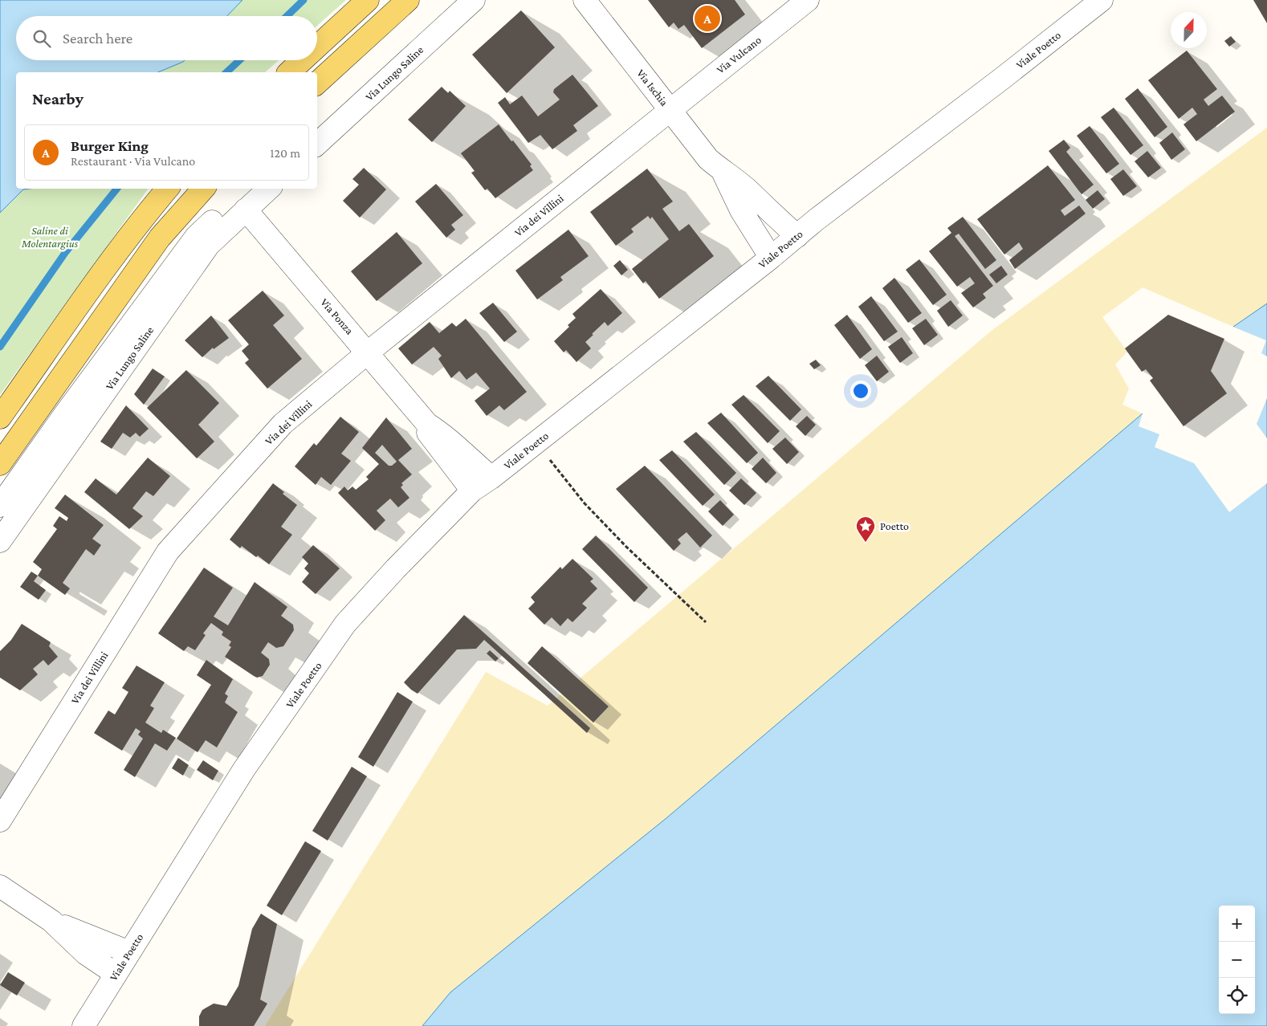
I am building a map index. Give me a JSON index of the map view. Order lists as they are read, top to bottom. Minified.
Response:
{"streets":{"street":["Viale Poetto","Via Vulcano","Via Lungo Saline","Via Ischia","Via dei Villini","Via Ponza"]},"crossings":[["Viale Poetto","Via Ischia"],["Viale Poetto","Via Ponza"],["Via Vulcano","Via Ischia"],["Via Vulcano","Via dei Villini"],["Via Lungo Saline","Via Ponza"],["Via Ischia","Via dei Villini"],["Via dei Villini","Via Ponza"]],"parks":["Saline di Molentargius"],"places":{"place":["Poetto"]},"north":"top","page":{"pins":"A","search":"Search here","heading":"Nearby","list":[{"mark":"A","name":"Burger King","note":"Restaurant · Via Vulcano","value":"120 m"}],"map_buttons":["+","−"]}}
